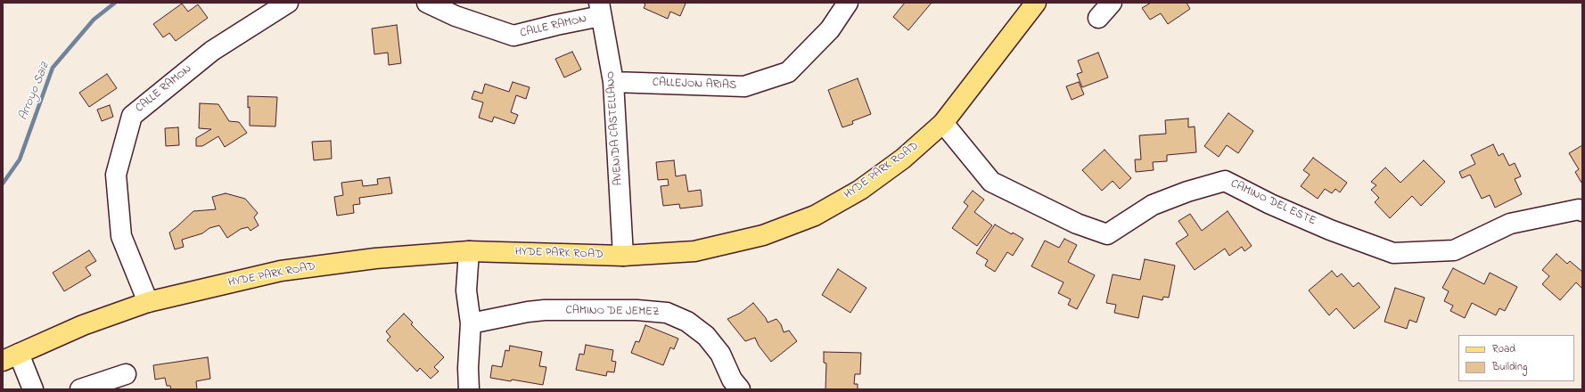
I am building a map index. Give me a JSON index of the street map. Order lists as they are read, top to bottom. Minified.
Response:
{"streets":{"main road":["HYDE PARK ROAD"],"street":["CALLE RAMON","CALLEJON ARIAS","AVENIDA CASTELLANO","CAMINO DEL ESTE","CAMINO DE JEMEZ"]},"crossings":[["CALLE RAMON","AVENIDA CASTELLANO"],["CALLE RAMON","HYDE PARK ROAD"],["CALLEJON ARIAS","AVENIDA CASTELLANO"],["AVENIDA CASTELLANO","HYDE PARK ROAD"],["HYDE PARK ROAD","CAMINO DEL ESTE"]],"water":["Arroyo Saiz"],"legend":["Road","Building"]}
